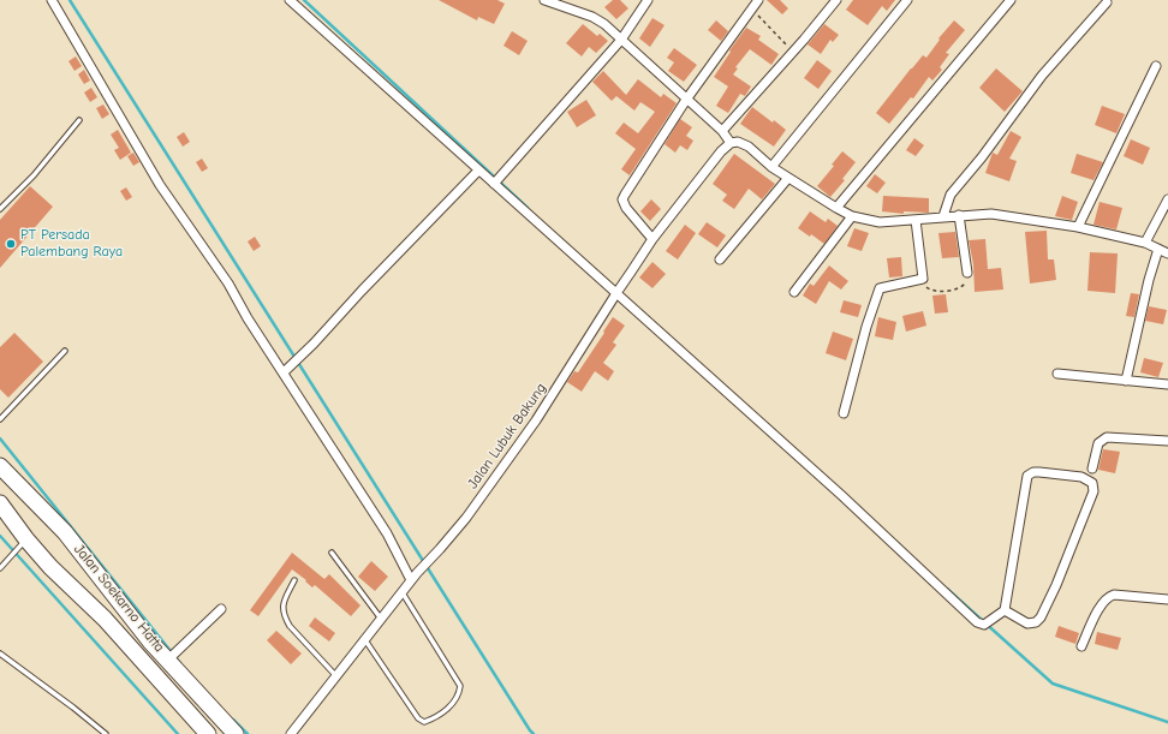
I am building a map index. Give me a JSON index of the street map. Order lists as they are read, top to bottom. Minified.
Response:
{"streets":{"highway":["Jalan Soekarno Hatta"],"street":["Jalan Lubuk Bakung"]},"places":["PT Persada Palembang Raya"]}
